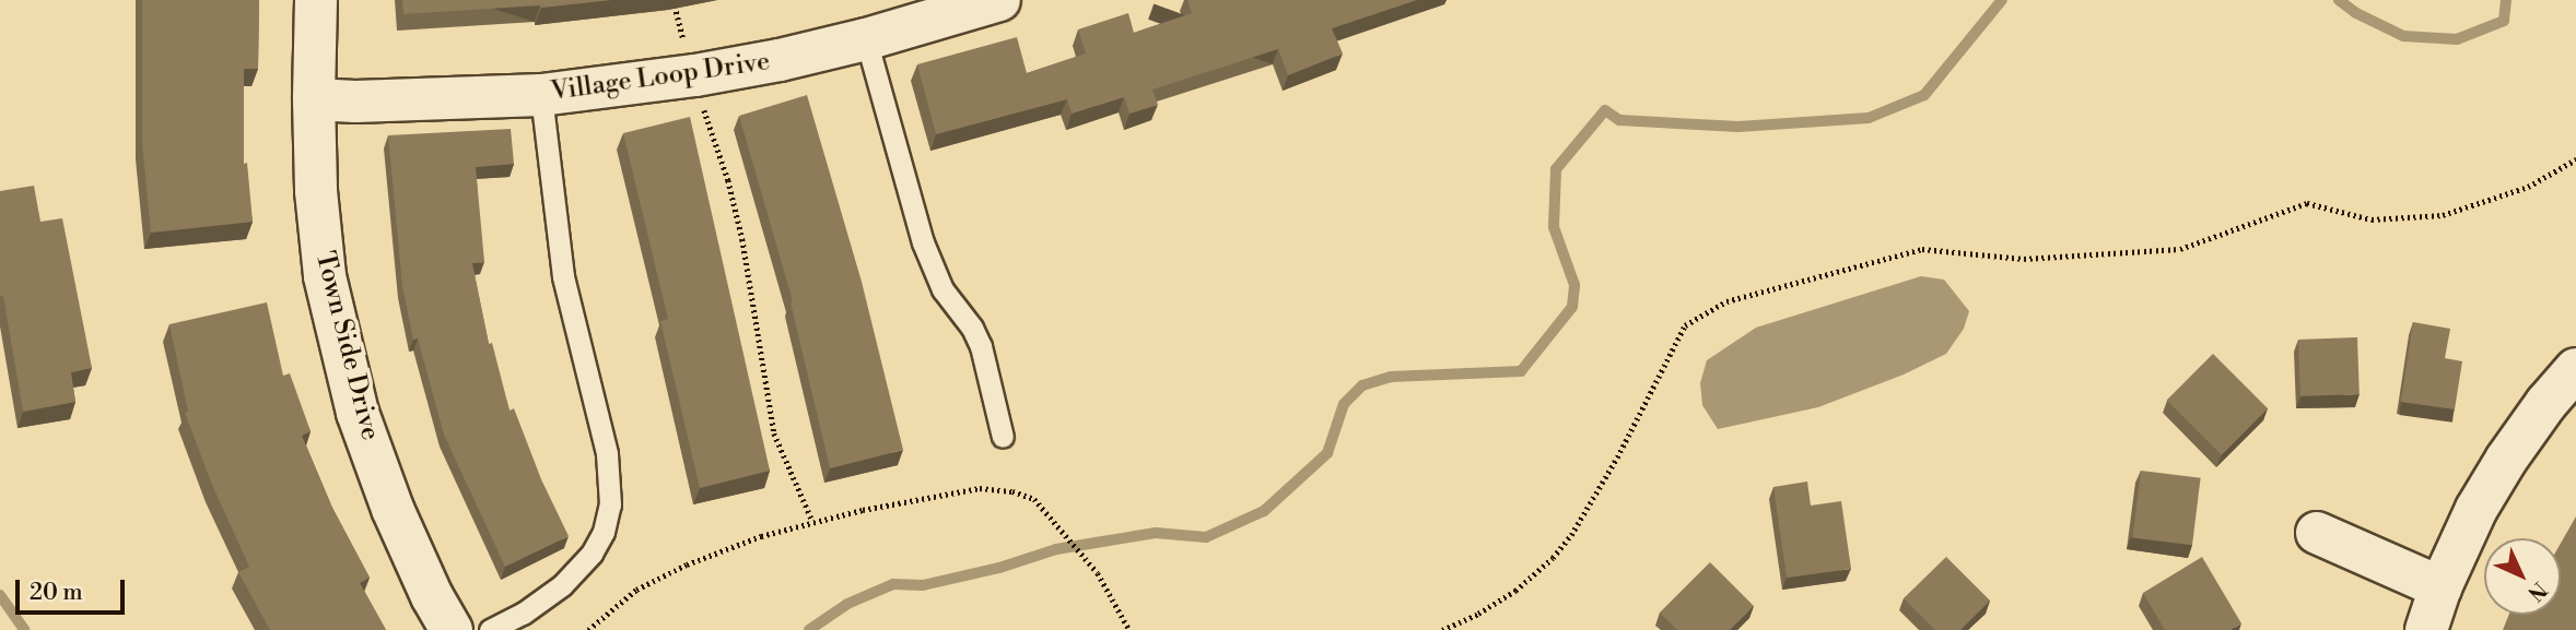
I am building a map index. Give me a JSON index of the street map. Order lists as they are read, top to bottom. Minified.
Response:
{"streets":{"street":["Village Loop Drive","Town Side Drive"]},"crossings":[["Village Loop Drive","Town Side Drive"]],"scale_bar":"20 m","north":"bottom right"}
